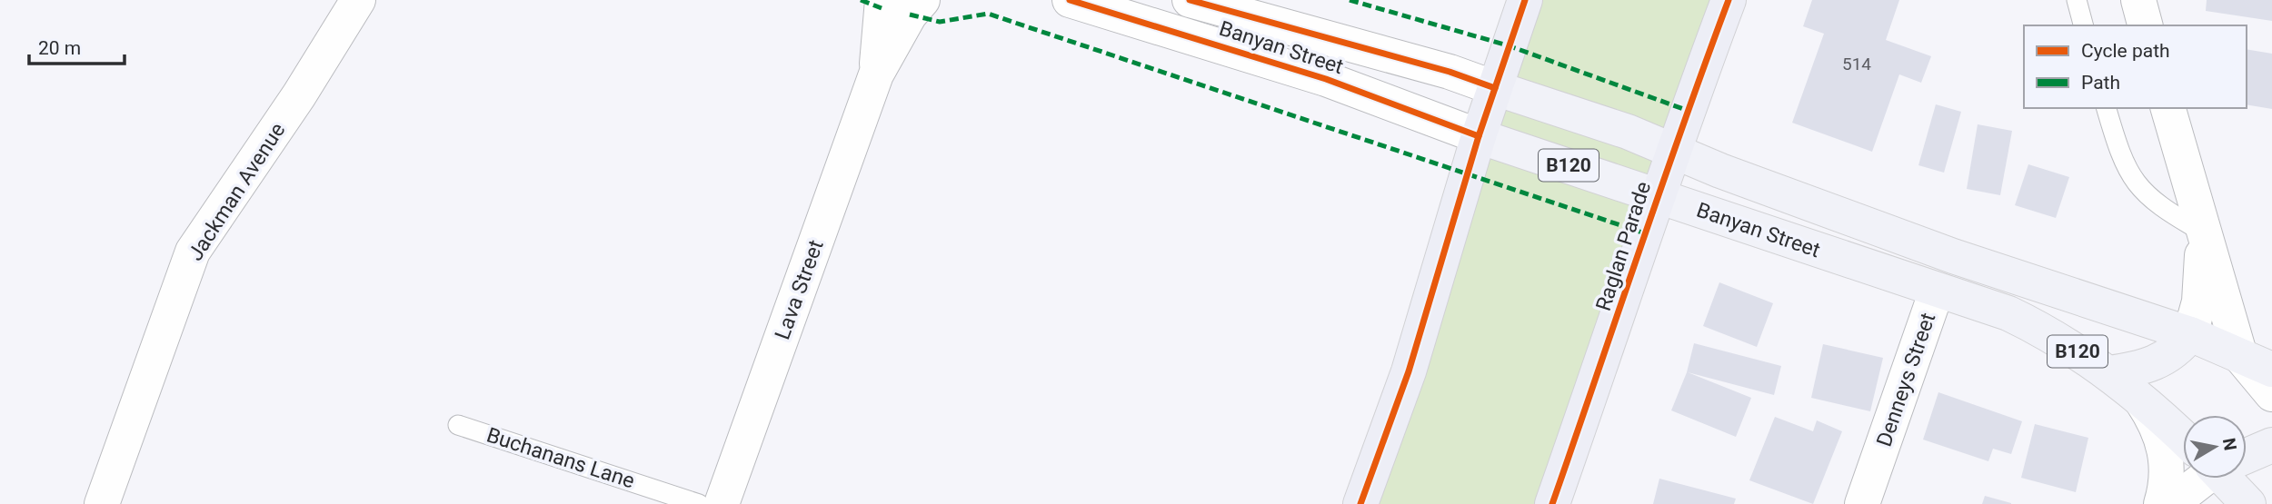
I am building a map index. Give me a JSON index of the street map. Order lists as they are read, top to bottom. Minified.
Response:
{"streets":{"highway":["Raglan Parade"],"main road":["Banyan Street","B120","Denneys Street"],"street":["Jackman Avenue","Lava Street"],"lane":["Buchanans Lane"]},"crossings":[["Banyan Street","B120"],["Banyan Street","Raglan Parade"],["Banyan Street","Denneys Street"]],"house_numbers":["514"],"legend":["Cycle path","Path"],"scale_bar":"20 m","north":"right"}
